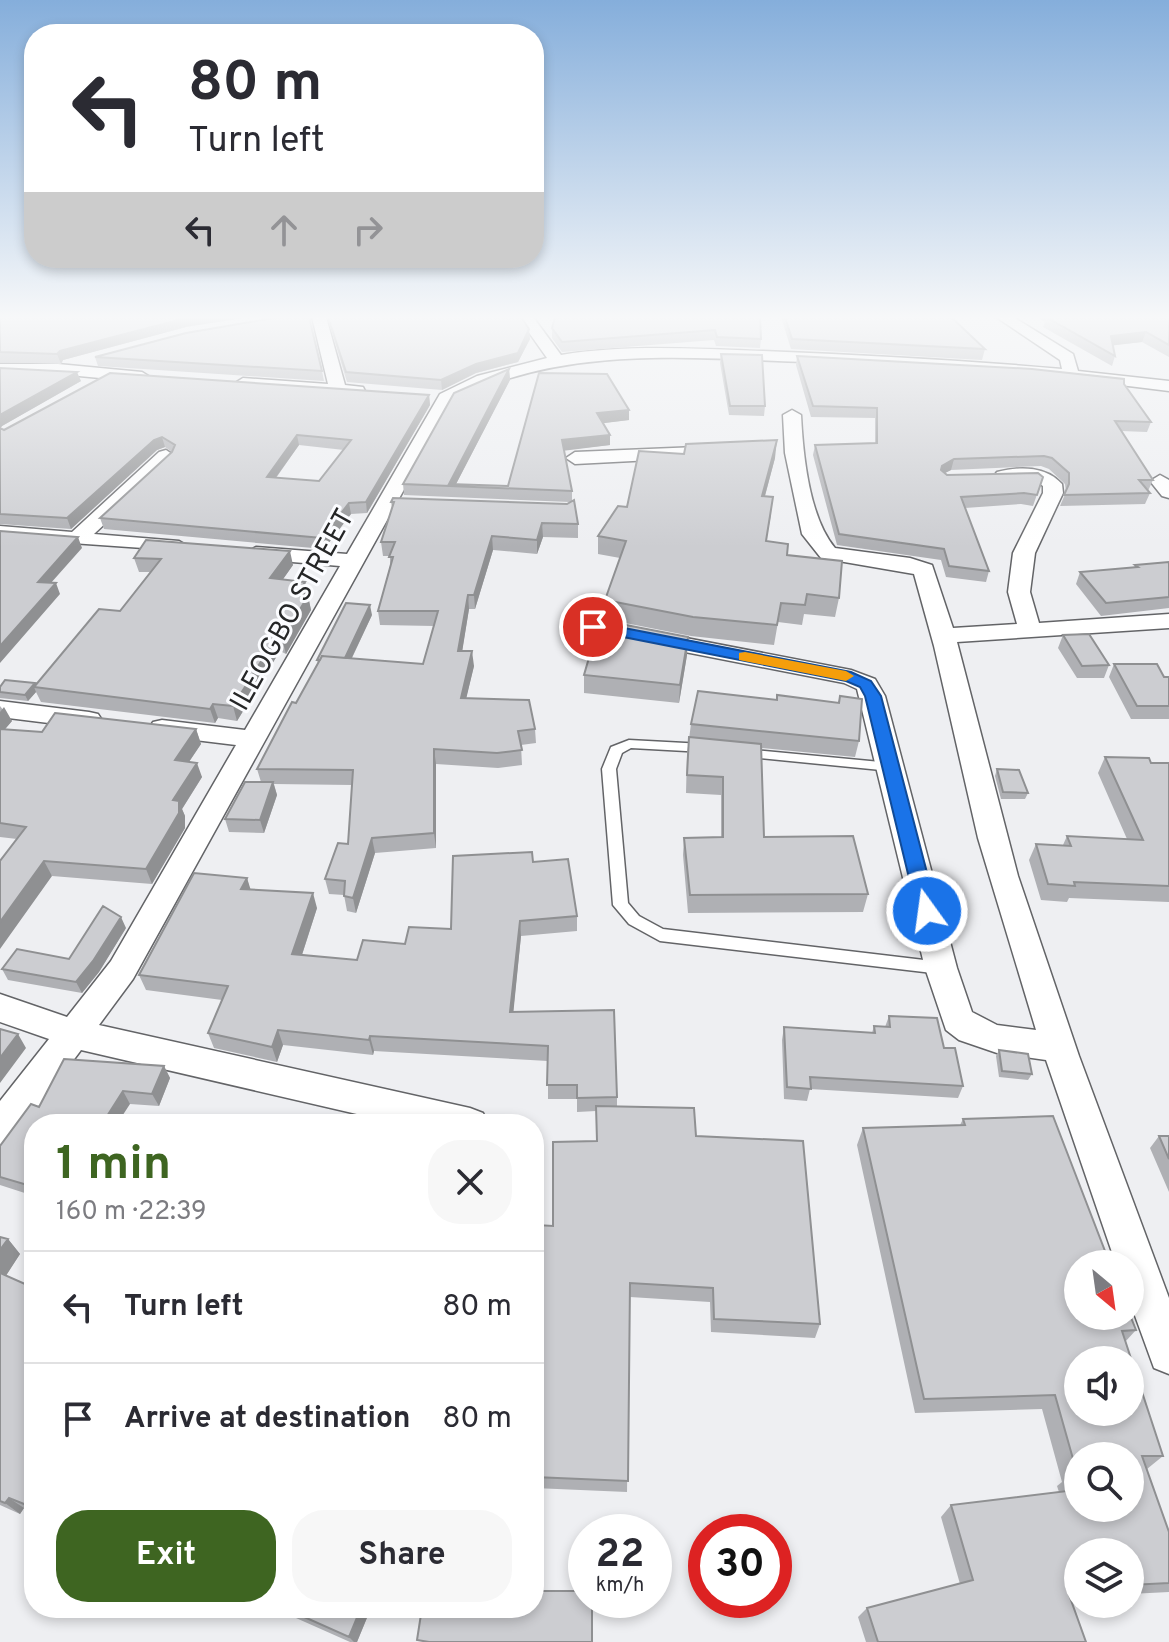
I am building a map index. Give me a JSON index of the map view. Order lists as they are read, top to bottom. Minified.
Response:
{"streets":{"street":["ILEOGBO STREET"]},"north":"bottom right","page":{"turn":["80 m","Turn left"],"heading":["1 min","160 m · 22:39"],"list":[{"name":"Turn left","value":"80 m"},{"name":"Arrive at destination","value":"80 m"}],"buttons":["Exit","Share"],"speed":"22 km/h","limit":"30"}}
